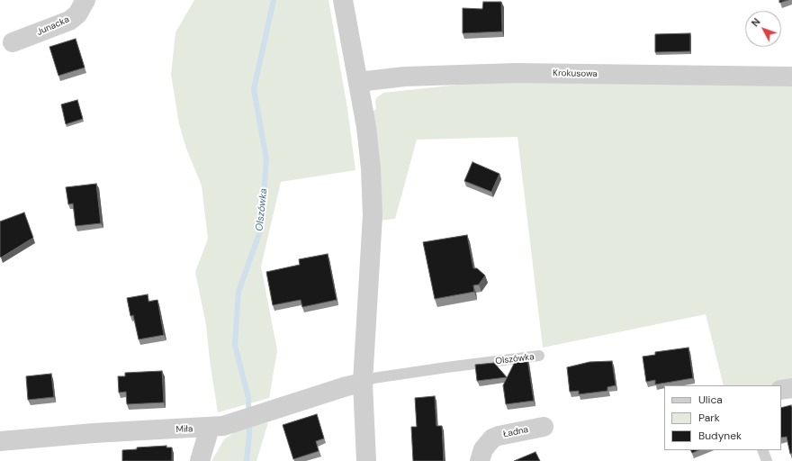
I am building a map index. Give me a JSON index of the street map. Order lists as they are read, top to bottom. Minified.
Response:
{"streets":{"street":["Junacka","Krokusowa","Miła","Ładna"],"lane":["Olszówka"]},"crossings":[["Olszówka","Miła"]],"water":["Olszówka"],"legend":["Ulica","Park","Budynek"],"north":"top left"}
